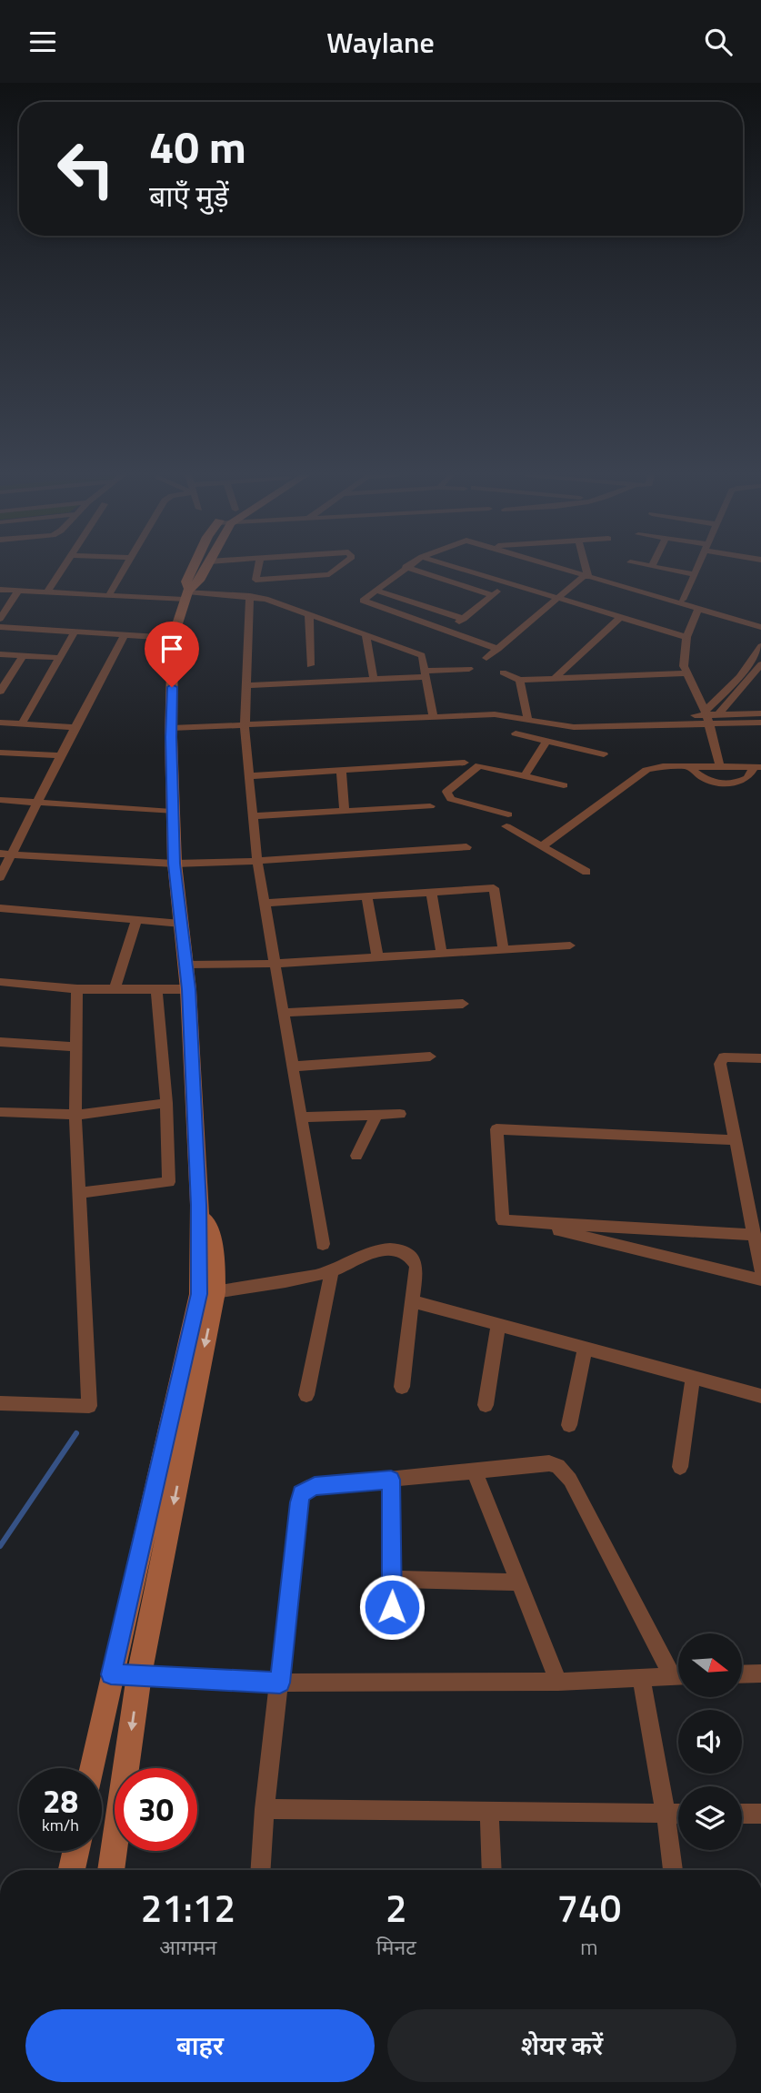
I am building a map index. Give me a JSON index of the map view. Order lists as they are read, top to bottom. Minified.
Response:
{"north":"right","page":{"header":"Waylane","turn":["40 m","बाएँ मुड़ें"],"speed":"28 km/h","limit":"30","eta":["21:12","आगमन","2","मिनट","740","m"],"buttons":["बाहर","शेयर करें"]}}
